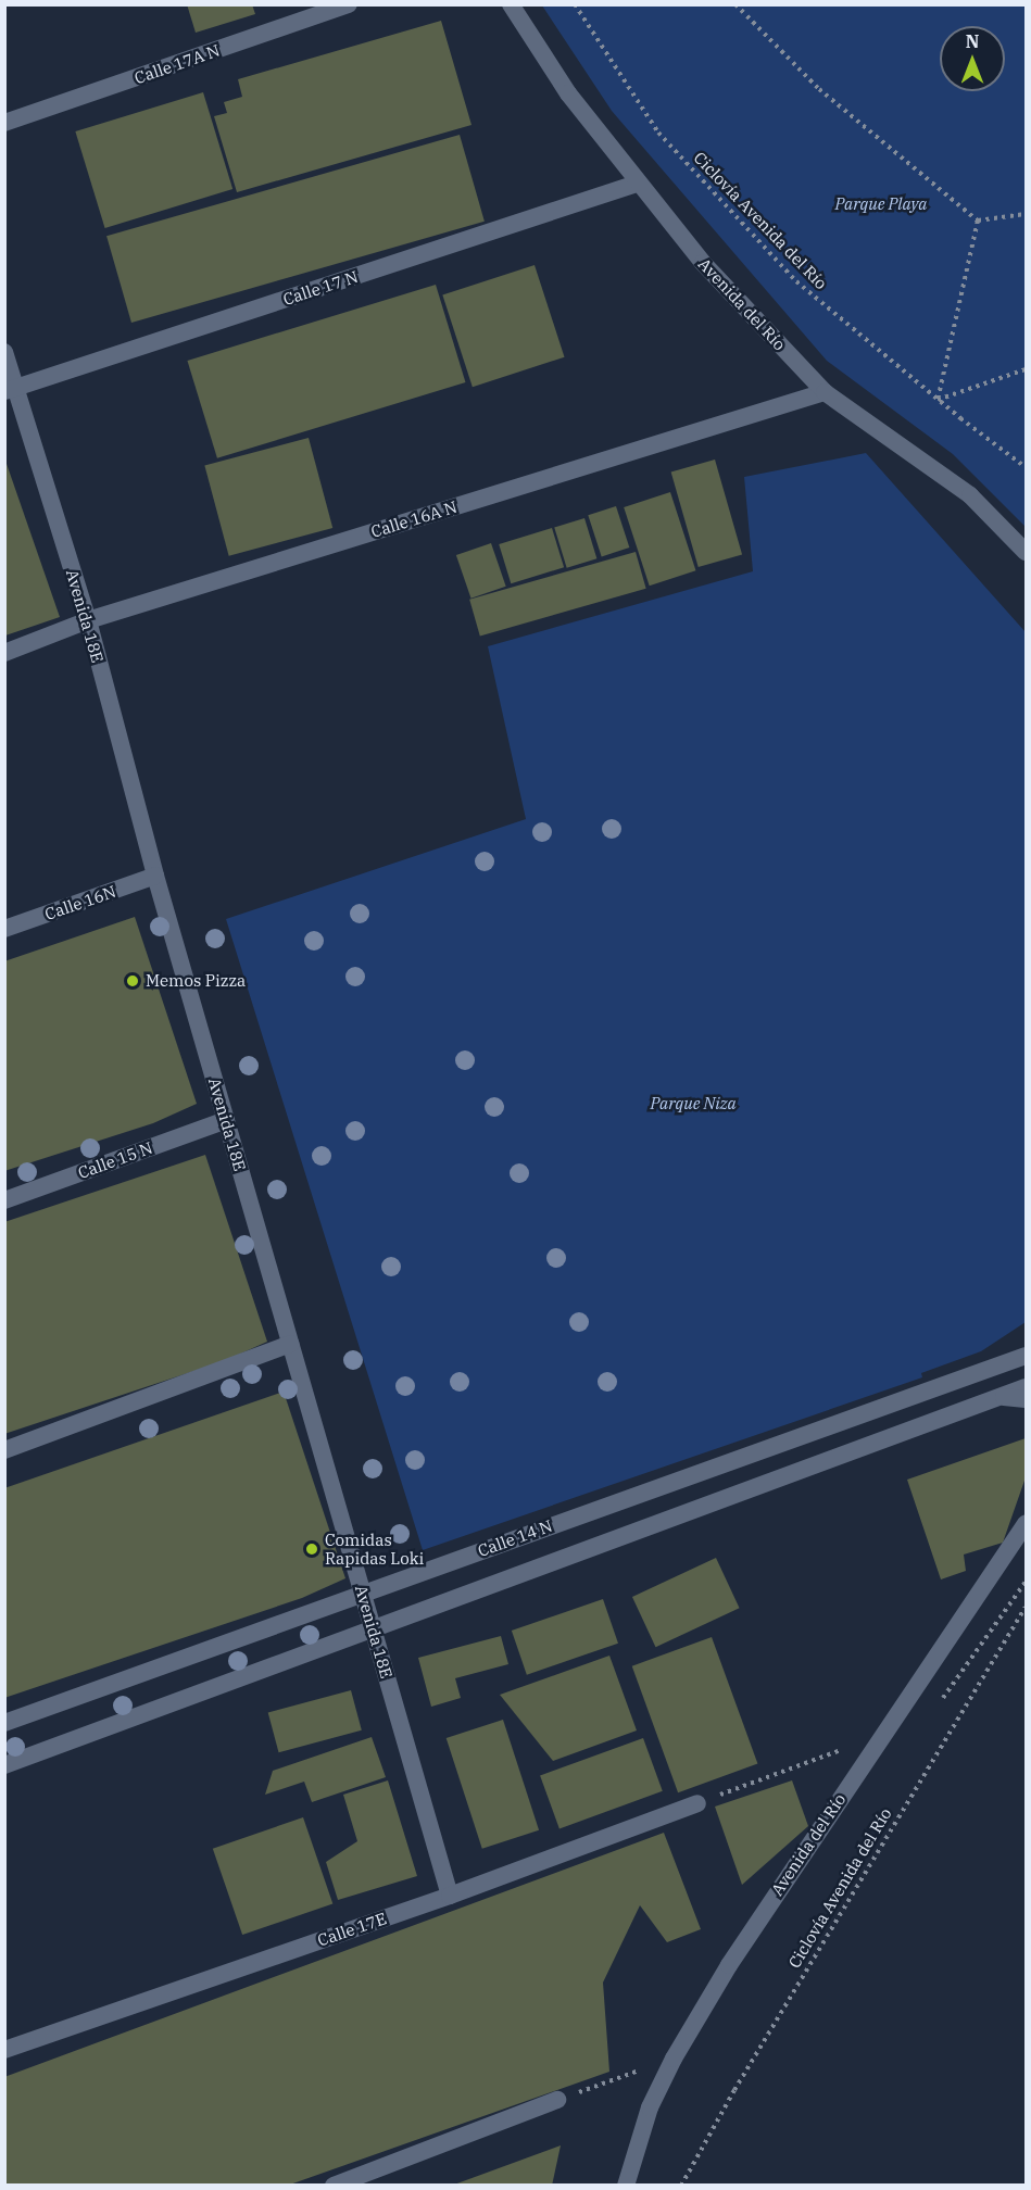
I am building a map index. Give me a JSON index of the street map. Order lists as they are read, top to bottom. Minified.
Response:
{"streets":{"street":["Calle 17A N","Calle 17 N","Avenida del Río","Calle 16A N","Avenida 18E","Calle 16N","Calle 15 N","Calle 14 N","Calle 17E"],"path":["Ciclovía Avenida del Río"]},"crossings":[["Calle 17 N","Avenida del Río"],["Calle 17 N","Avenida 18E"],["Avenida del Río","Calle 16A N"],["Calle 16A N","Avenida 18E"],["Avenida 18E","Calle 16N"],["Avenida 18E","Calle 15 N"],["Avenida 18E","Calle 14 N"],["Avenida 18E","Calle 17E"]],"parks":["Parque Playa","Parque Niza"],"places":["Memos Pizza","Comidas Rapidas Loki"],"north":"top"}
